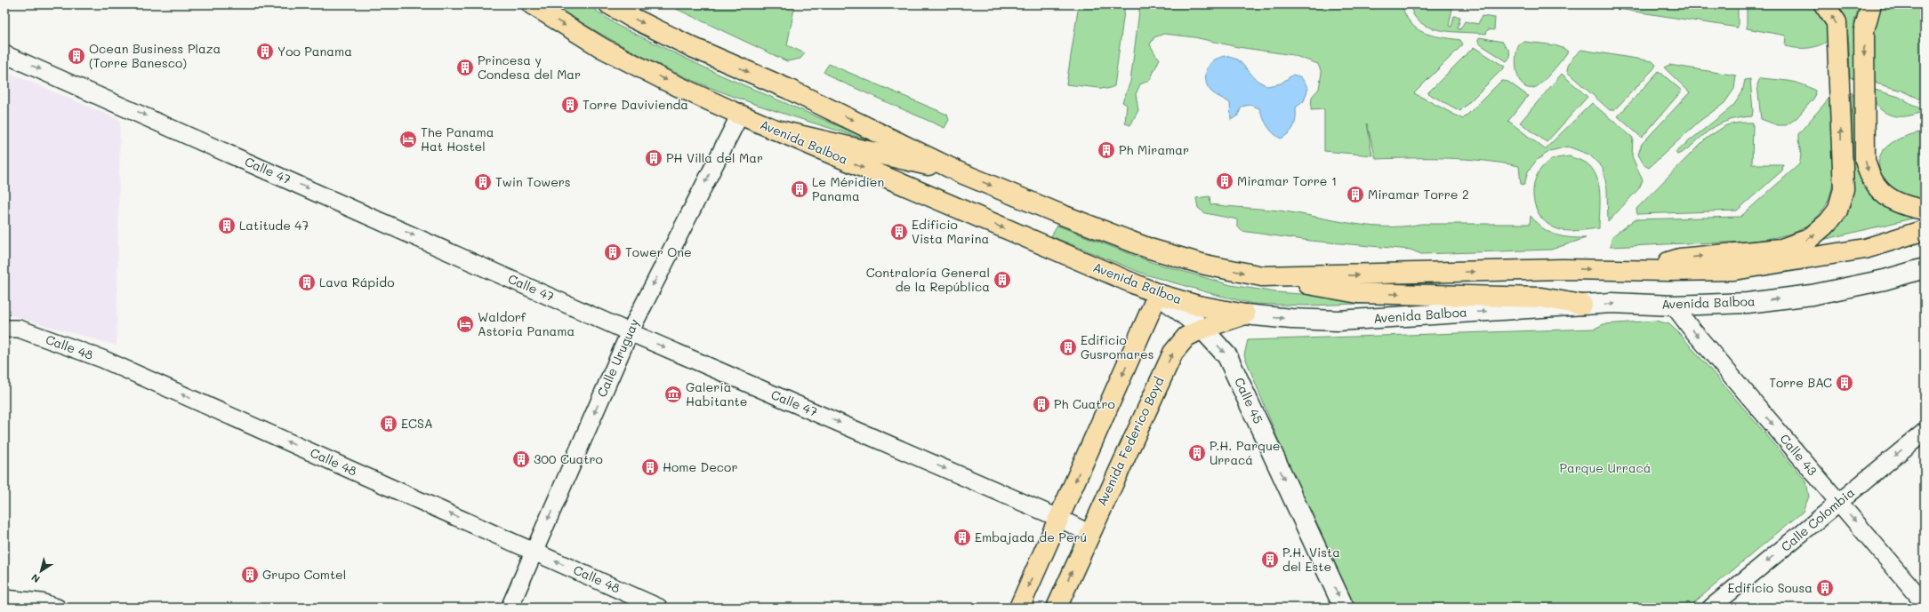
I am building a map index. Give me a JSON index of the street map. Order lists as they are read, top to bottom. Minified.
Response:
{"streets":{"main road":["Avenida Balboa","Calle 45","Avenida Federico Boyd"],"street":["Calle 47","Calle 48","Calle Uruguay","Calle 43","Calle Colombia"]},"crossings":[["Avenida Balboa","Calle Uruguay"],["Avenida Balboa","Calle 45"],["Avenida Balboa","Avenida Federico Boyd"],["Avenida Balboa","Calle 43"],["Calle 47","Calle Uruguay"],["Calle 47","Avenida Federico Boyd"],["Calle 48","Calle Uruguay"],["Calle 45","Avenida Federico Boyd"],["Calle 43","Calle Colombia"]],"one_way":["Calle 47","Calle 48","Calle Uruguay","Calle 45","Calle 43","Calle Colombia"],"parks":["Parque Urracá"],"places":{"building":["Yoo Panama","Ocean Business Plaza (Torre Banesco)","Princesa y Condesa del Mar","Torre Davivienda","Ph Miramar","PH Villa del Mar","Miramar Torre 1","Twin Towers","Le Méridien Panama","Miramar Torre 2","Latitude 47","Edificio Vista Marina","Tower One","Contraloría General de la República","Lava Rápido","Edificio Gusromares","Torre BAC","Ph Cuatro","ECSA","P.H. Parque Urracá","300 Cuatro","Home Decor","Embajada de Perú","P.H. Vista del Este","Grupo Comtel","Edificio Sousa"],"hotel":["The Panama Hat Hostel","Waldorf Astoria Panama"],"museum":["Galería Habitante"]},"north":"bottom left"}
